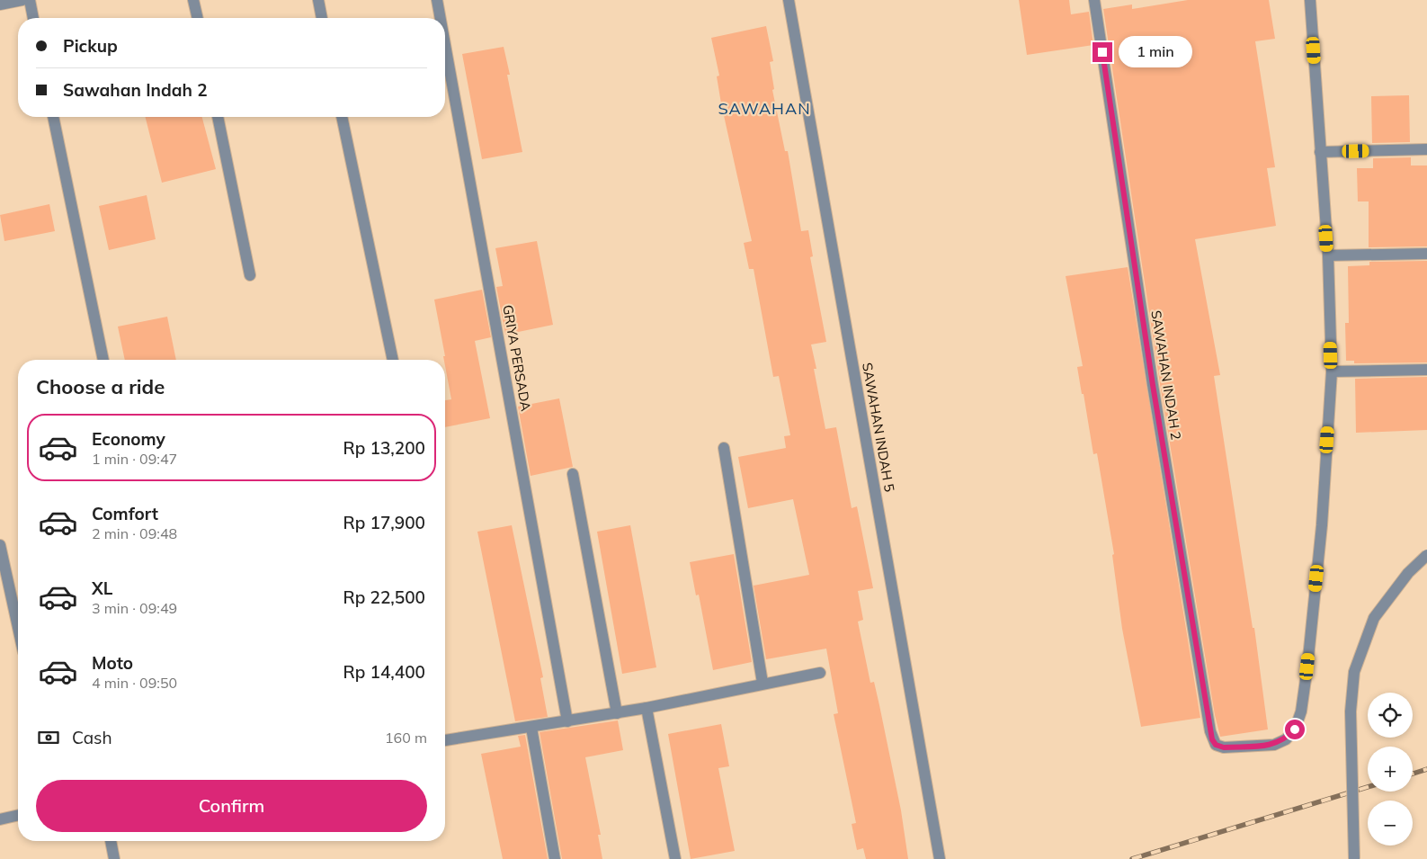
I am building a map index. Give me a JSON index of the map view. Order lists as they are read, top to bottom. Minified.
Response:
{"streets":{"street":["GRIYA PERSADA","SAWAHAN INDAH 2","SAWAHAN INDAH 5"]},"districts":["SAWAHAN"],"page":{"banner":["Pickup","Sawahan Indah 2"],"bubble":"1 min","heading":"Choose a ride","list":[{"name":"Economy","note":"1 min · 09:47","value":"Rp 13,200"},{"name":"Comfort","note":"2 min · 09:48","value":"Rp 17,900"},{"name":"XL","note":"3 min · 09:49","value":"Rp 22,500"},{"name":"Moto","note":"4 min · 09:50","value":"Rp 14,400"}],"map_buttons":["+","−"],"pay":["Cash","160 m"],"buttons":"Confirm"}}
